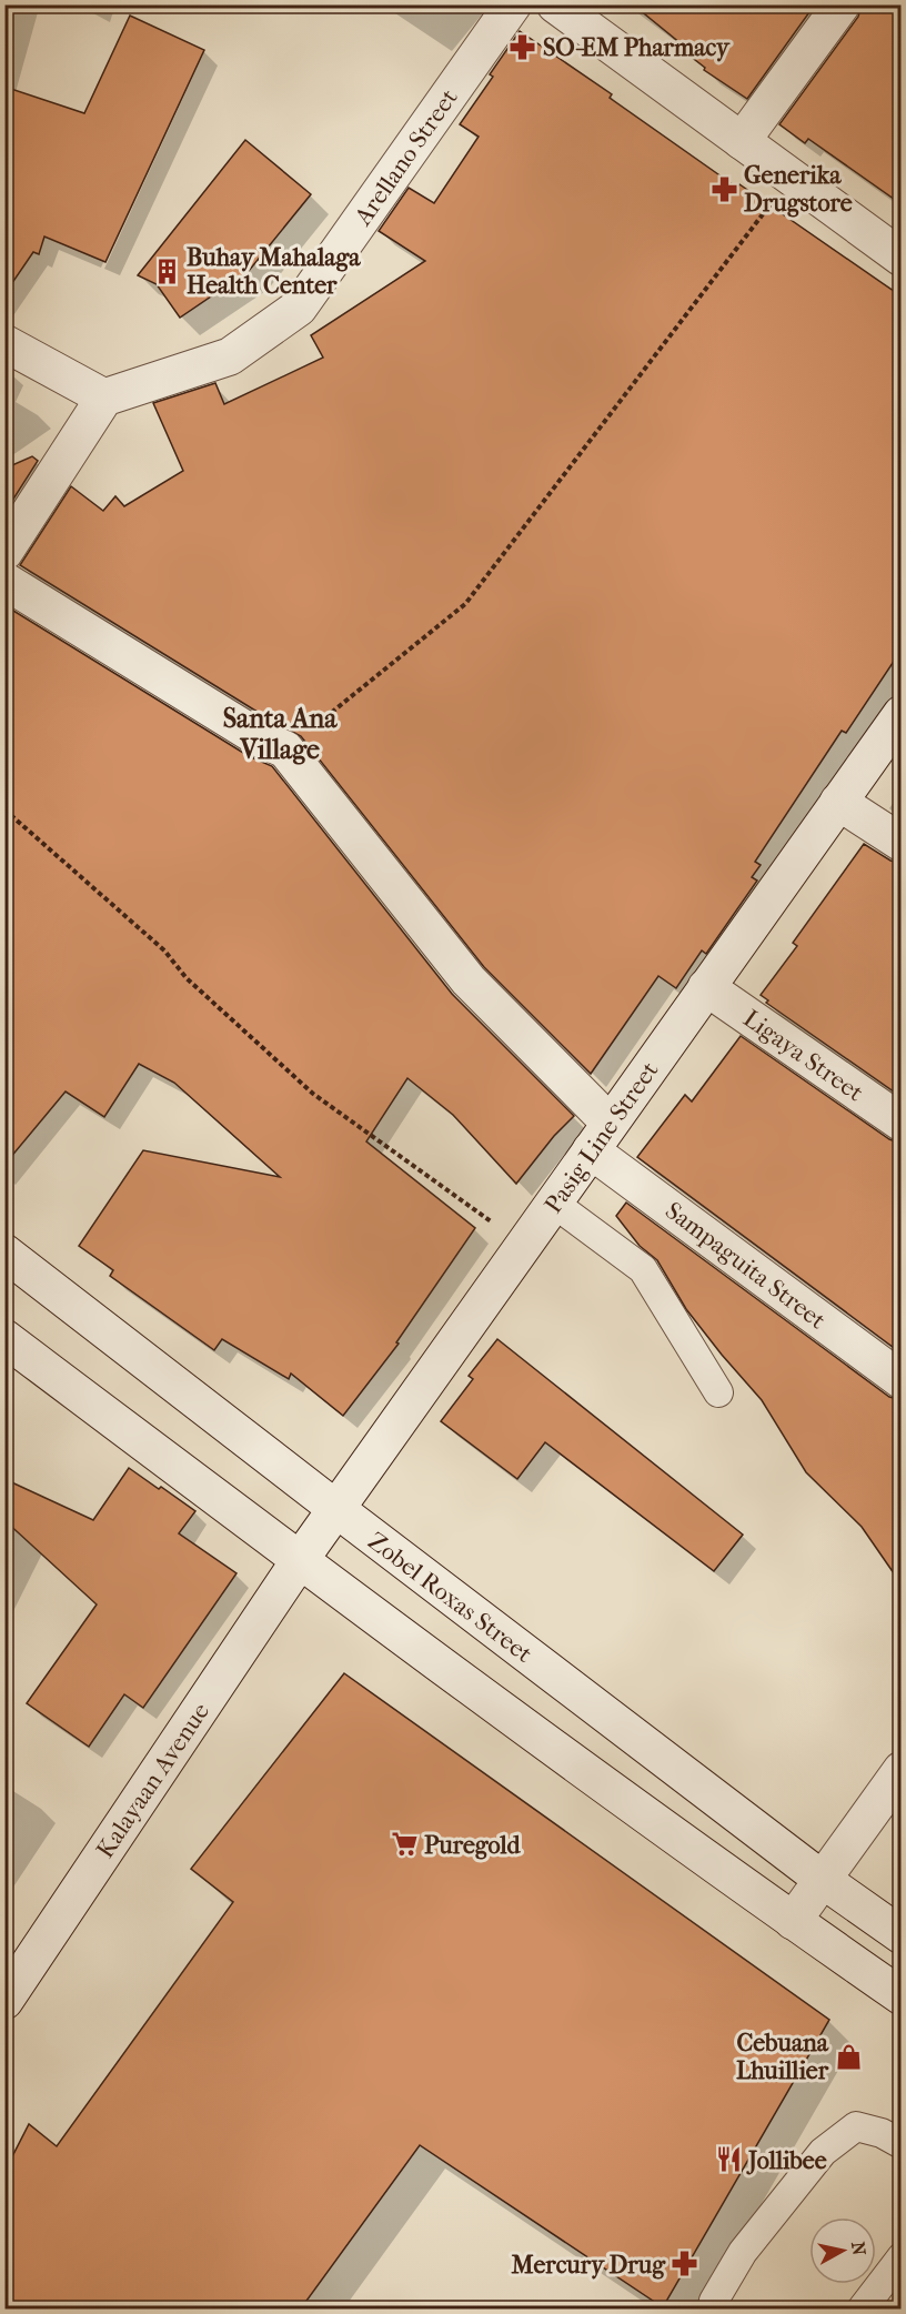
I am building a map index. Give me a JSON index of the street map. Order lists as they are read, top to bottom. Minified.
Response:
{"streets":{"main road":["Arellano Street","Ligaya Street","Pasig Line Street","Sampaguita Street","Zobel Roxas Street","Kalayaan Avenue"]},"crossings":[["Ligaya Street","Pasig Line Street"],["Pasig Line Street","Sampaguita Street"],["Pasig Line Street","Zobel Roxas Street"],["Pasig Line Street","Kalayaan Avenue"]],"districts":["Santa Ana Village"],"places":{"pharmacy":["SO-EM Pharmacy","Generika Drugstore","Mercury Drug"],"building":["Buhay Mahalaga Health Center"],"supermarket":["Puregold"],"shop":["Cebuana Lhuillier"],"restaurant":["Jollibee"]},"north":"right"}
